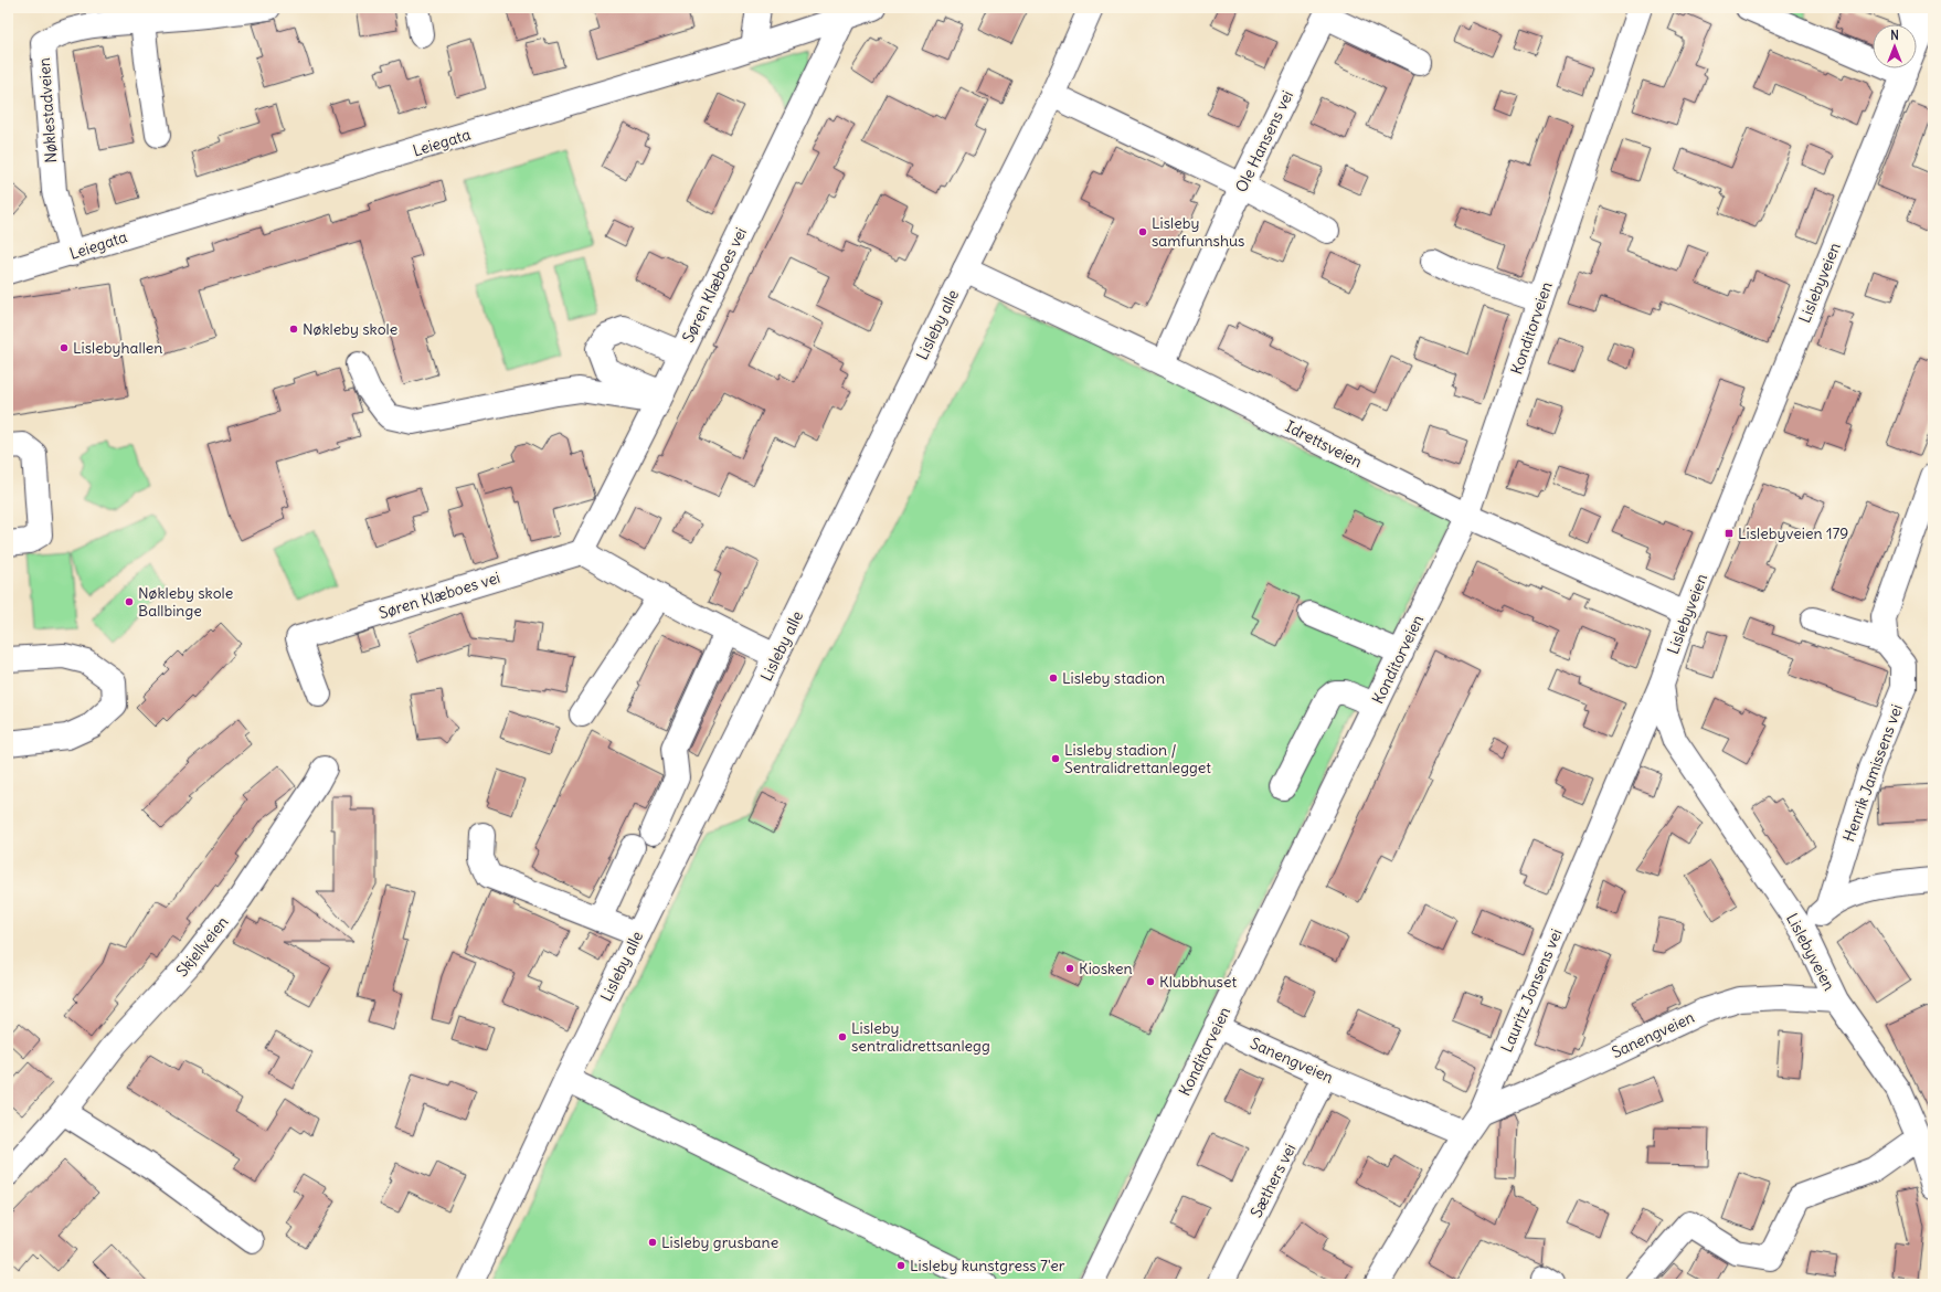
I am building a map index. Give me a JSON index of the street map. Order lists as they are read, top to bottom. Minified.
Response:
{"streets":{"street":["Nøklestadveien","Ole Hansens vei","Leiegata","Lislebyveien","Søren Klæboes vei","Lisleby alle","Konditorveien","Idrettsveien","Henrik Jamissens vei","Skjellveien","Lauritz Jonsens vei","Sanengveien","Sæthers vei"]},"crossings":[["Nøklestadveien","Leiegata"],["Ole Hansens vei","Idrettsveien"],["Leiegata","Søren Klæboes vei"],["Lislebyveien","Idrettsveien"],["Lislebyveien","Henrik Jamissens vei"],["Lislebyveien","Lauritz Jonsens vei"],["Lislebyveien","Sanengveien"],["Lisleby alle","Idrettsveien"],["Konditorveien","Idrettsveien"],["Konditorveien","Sanengveien"],["Lauritz Jonsens vei","Sanengveien"],["Sanengveien","Sæthers vei"]],"places":{"other":["Lisleby samfunnshus","Nøkleby skole","Lislebyhallen","Nøkleby skole Ballbinge","Lisleby stadion","Lisleby stadion / Sentralidrettanlegget","Kiosken","Klubbhuset","Lisleby sentralidrettsanlegg","Lisleby grusbane","Lisleby kunstgress 7'er"],"transit":["Lislebyveien 179"]},"north":"top"}
